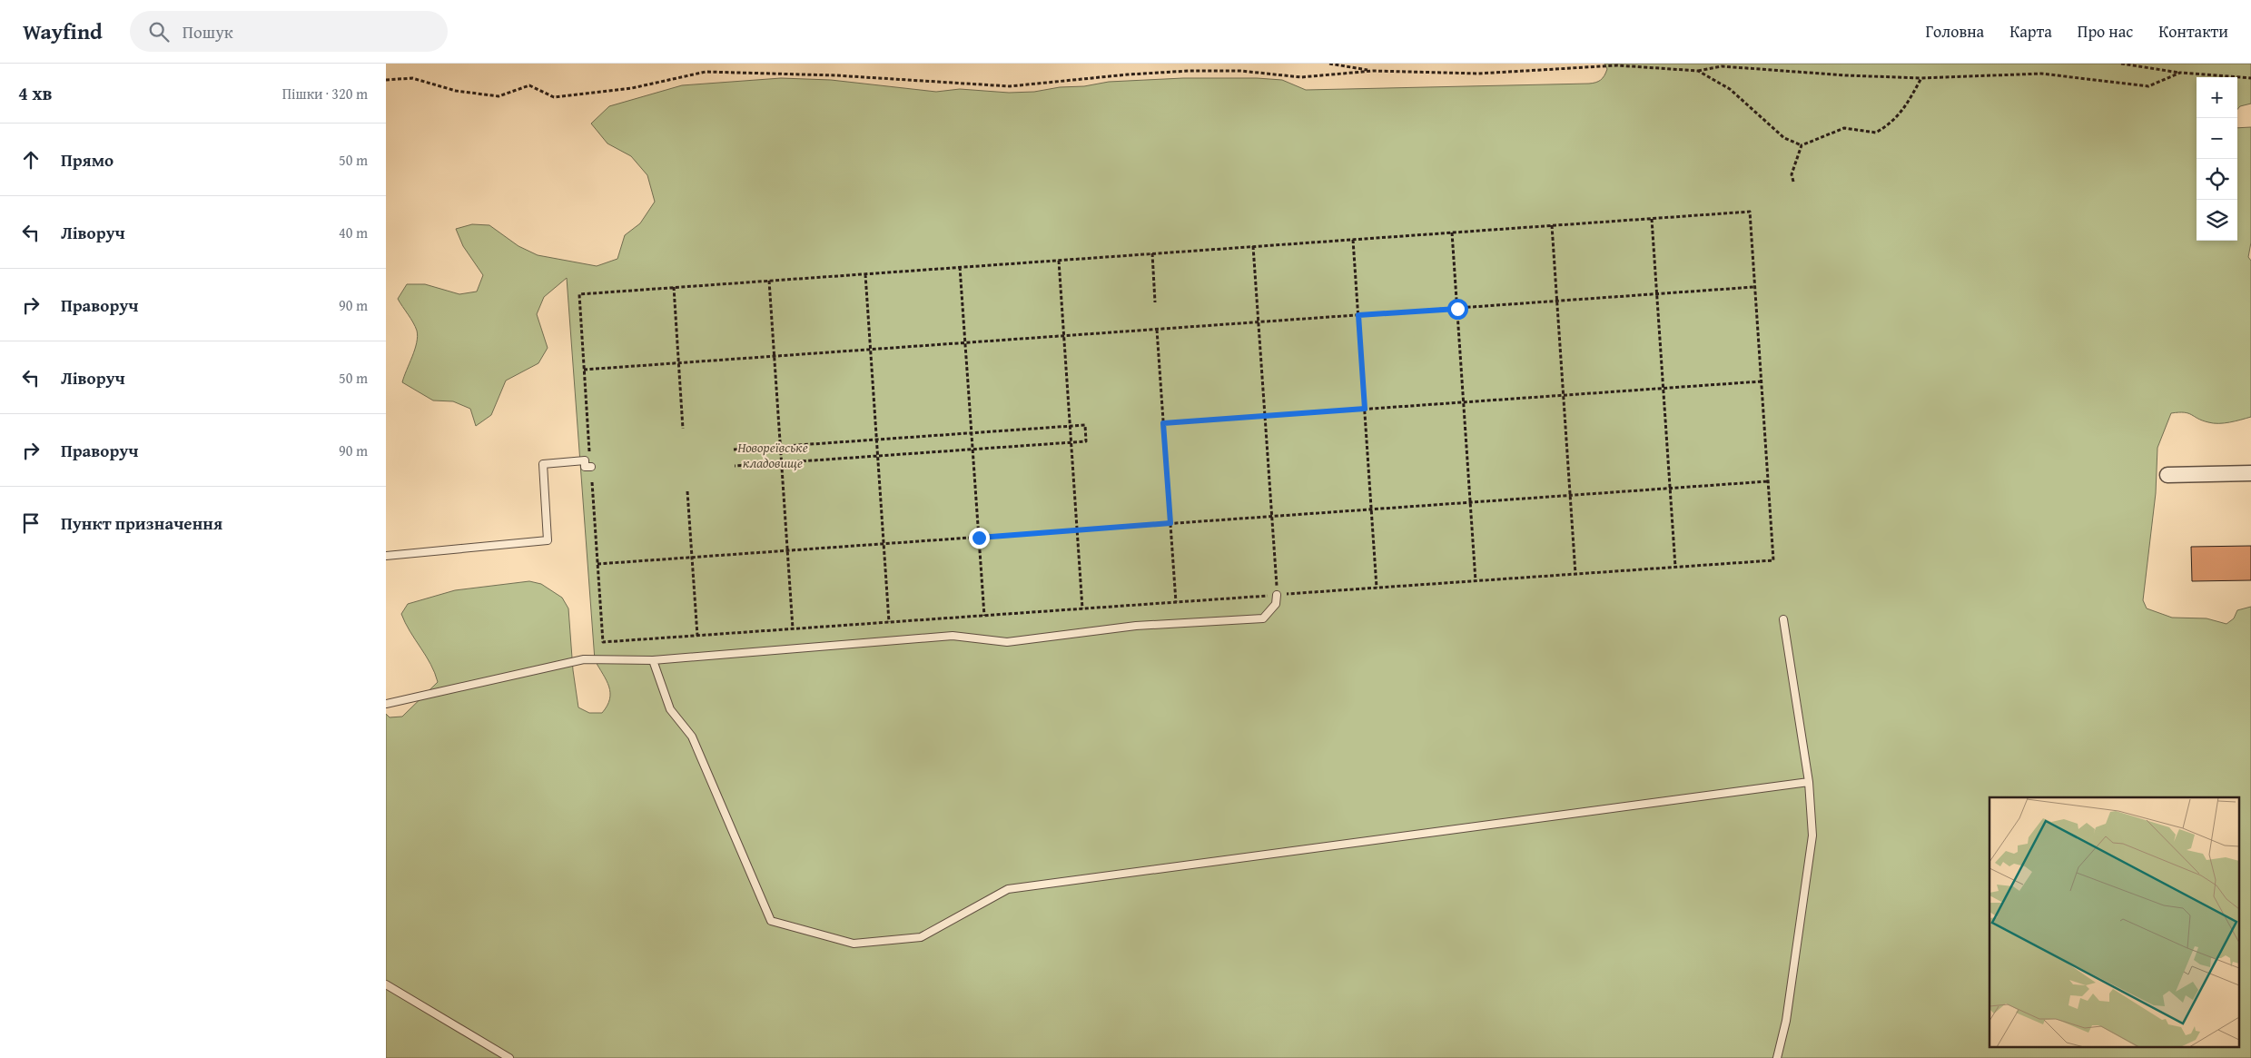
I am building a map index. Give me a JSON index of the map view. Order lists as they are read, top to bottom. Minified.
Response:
{"parks":["Новореївське кладовище"],"page":{"header":"Wayfind","search":"Пошук","nav":["Головна","Карта","Про нас","Контакти"],"heading":["4 хв","Пішки · 320 m"],"map_buttons":["+","−"],"list":[["Прямо","50 m"],["Ліворуч","40 m"],["Праворуч","90 m"],["Ліворуч","50 m"],["Праворуч","90 m"],"Пункт призначення"]}}
